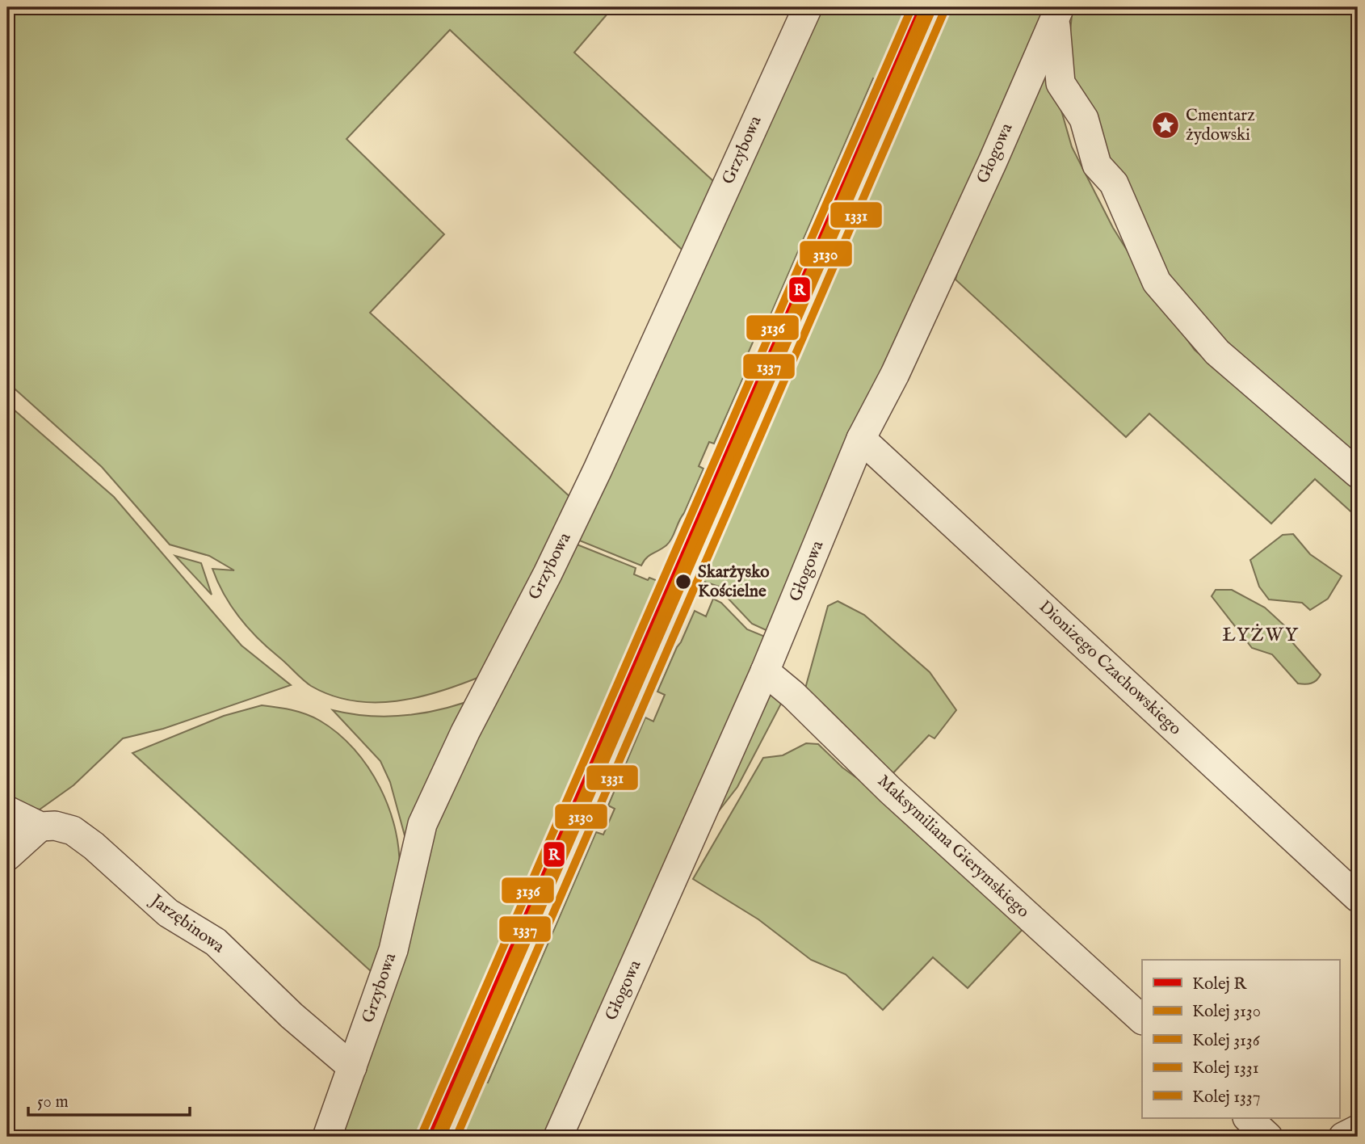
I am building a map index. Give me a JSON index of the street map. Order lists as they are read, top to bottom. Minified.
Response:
{"streets":{"street":["Grzybowa","Głogowa","Dionizego Czachowskiego","Maksymiliana Gierymskiego","Jarzębinowa"]},"crossings":[["Grzybowa","Jarzębinowa"],["Głogowa","Dionizego Czachowskiego"],["Głogowa","Maksymiliana Gierymskiego"]],"districts":["ŁYŻWY"],"places":{"place":["Cmentarz żydowski"],"other":["Skarżysko Kościelne"]},"lines":["rail line R","rail line 3136","rail line 1337","rail line 3130","rail line 1331"],"legend":["Kolej R","Kolej 3130","Kolej 3136","Kolej 1331","Kolej 1337"],"scale_bar":"50 m"}
